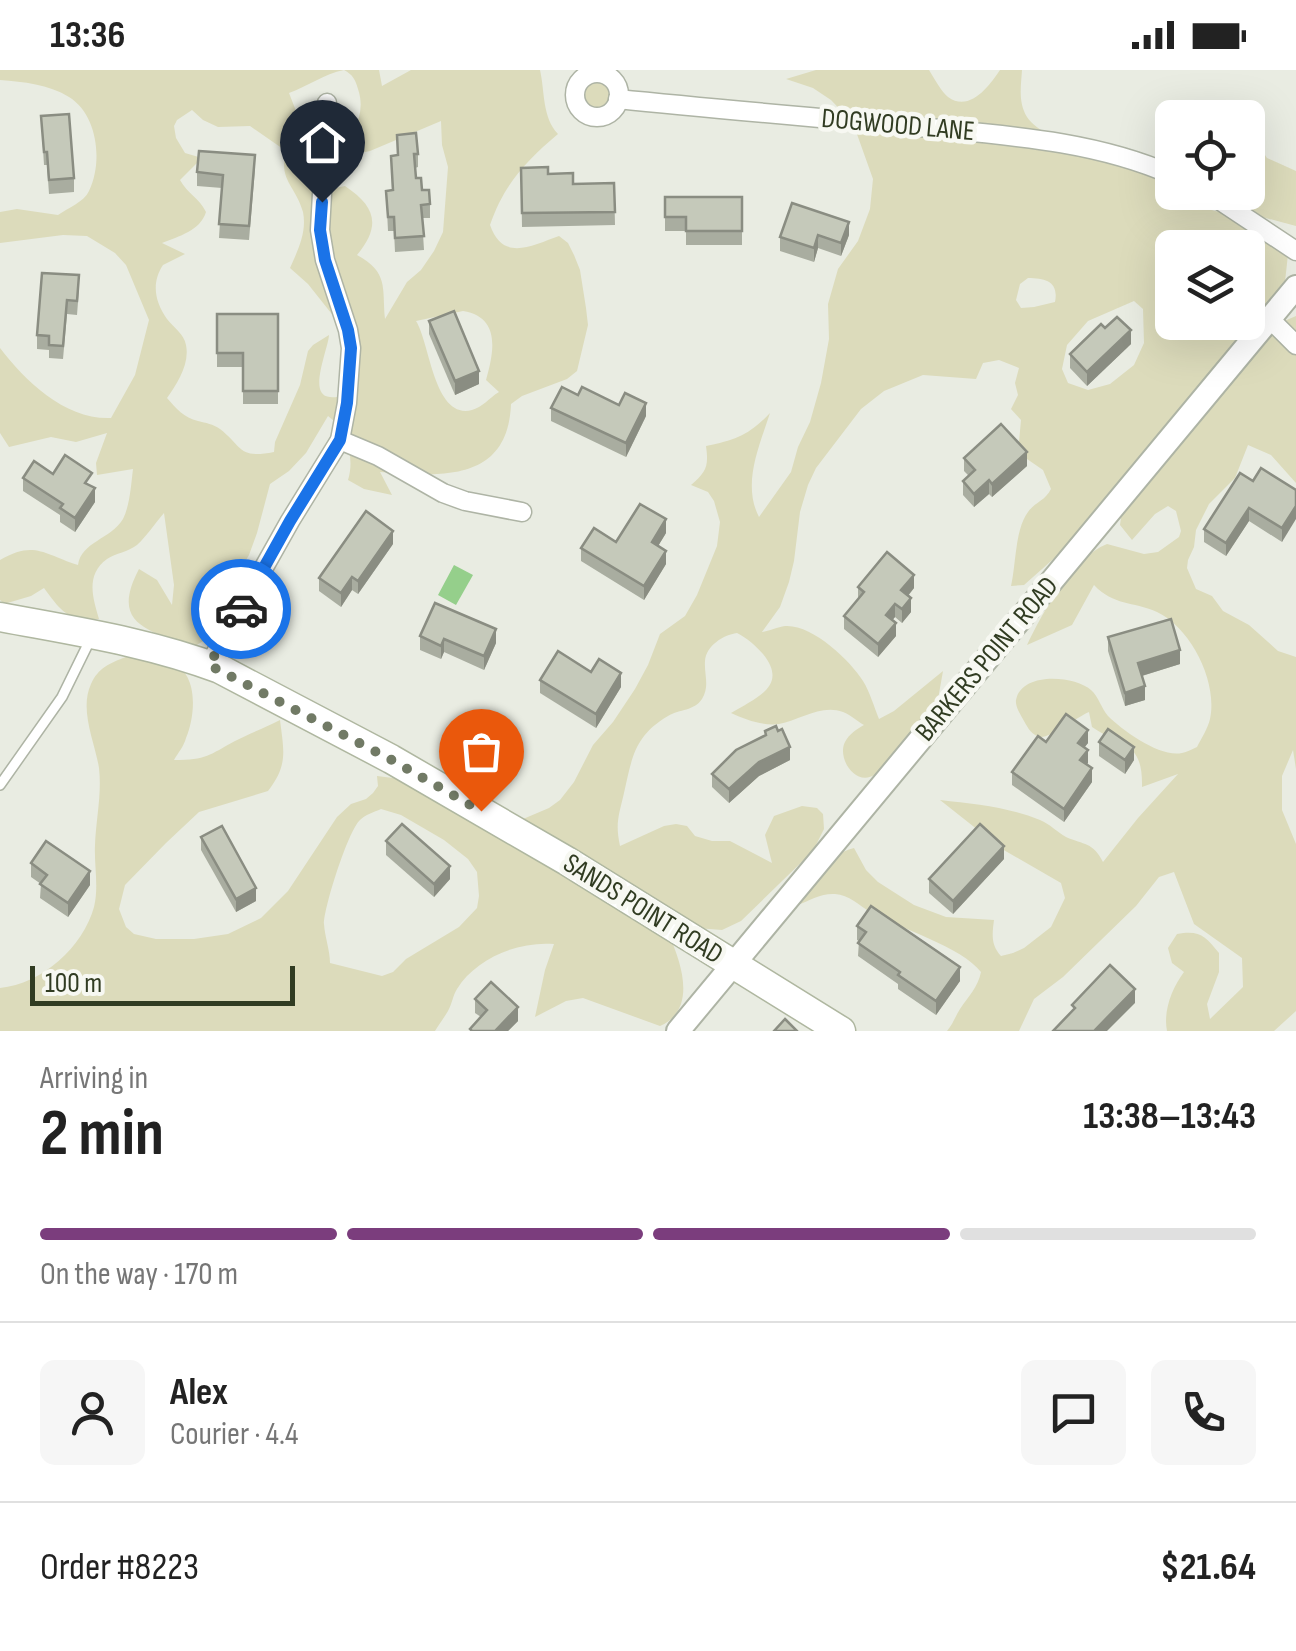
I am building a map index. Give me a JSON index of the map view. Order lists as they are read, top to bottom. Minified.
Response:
{"streets":{"main road":["SANDS POINT ROAD"],"street":["DOGWOOD LANE","BARKERS POINT ROAD"]},"crossings":[["BARKERS POINT ROAD","SANDS POINT ROAD"]],"scale_bar":"100 m","page":{"status":"13:36","scale":"100 m","heading":["2 min","Arriving in","13:38–13:43"],"panel":["Alex","Courier · 4.4","Order #8223","$21.64"],"bar":"On the way · 170 m"}}
